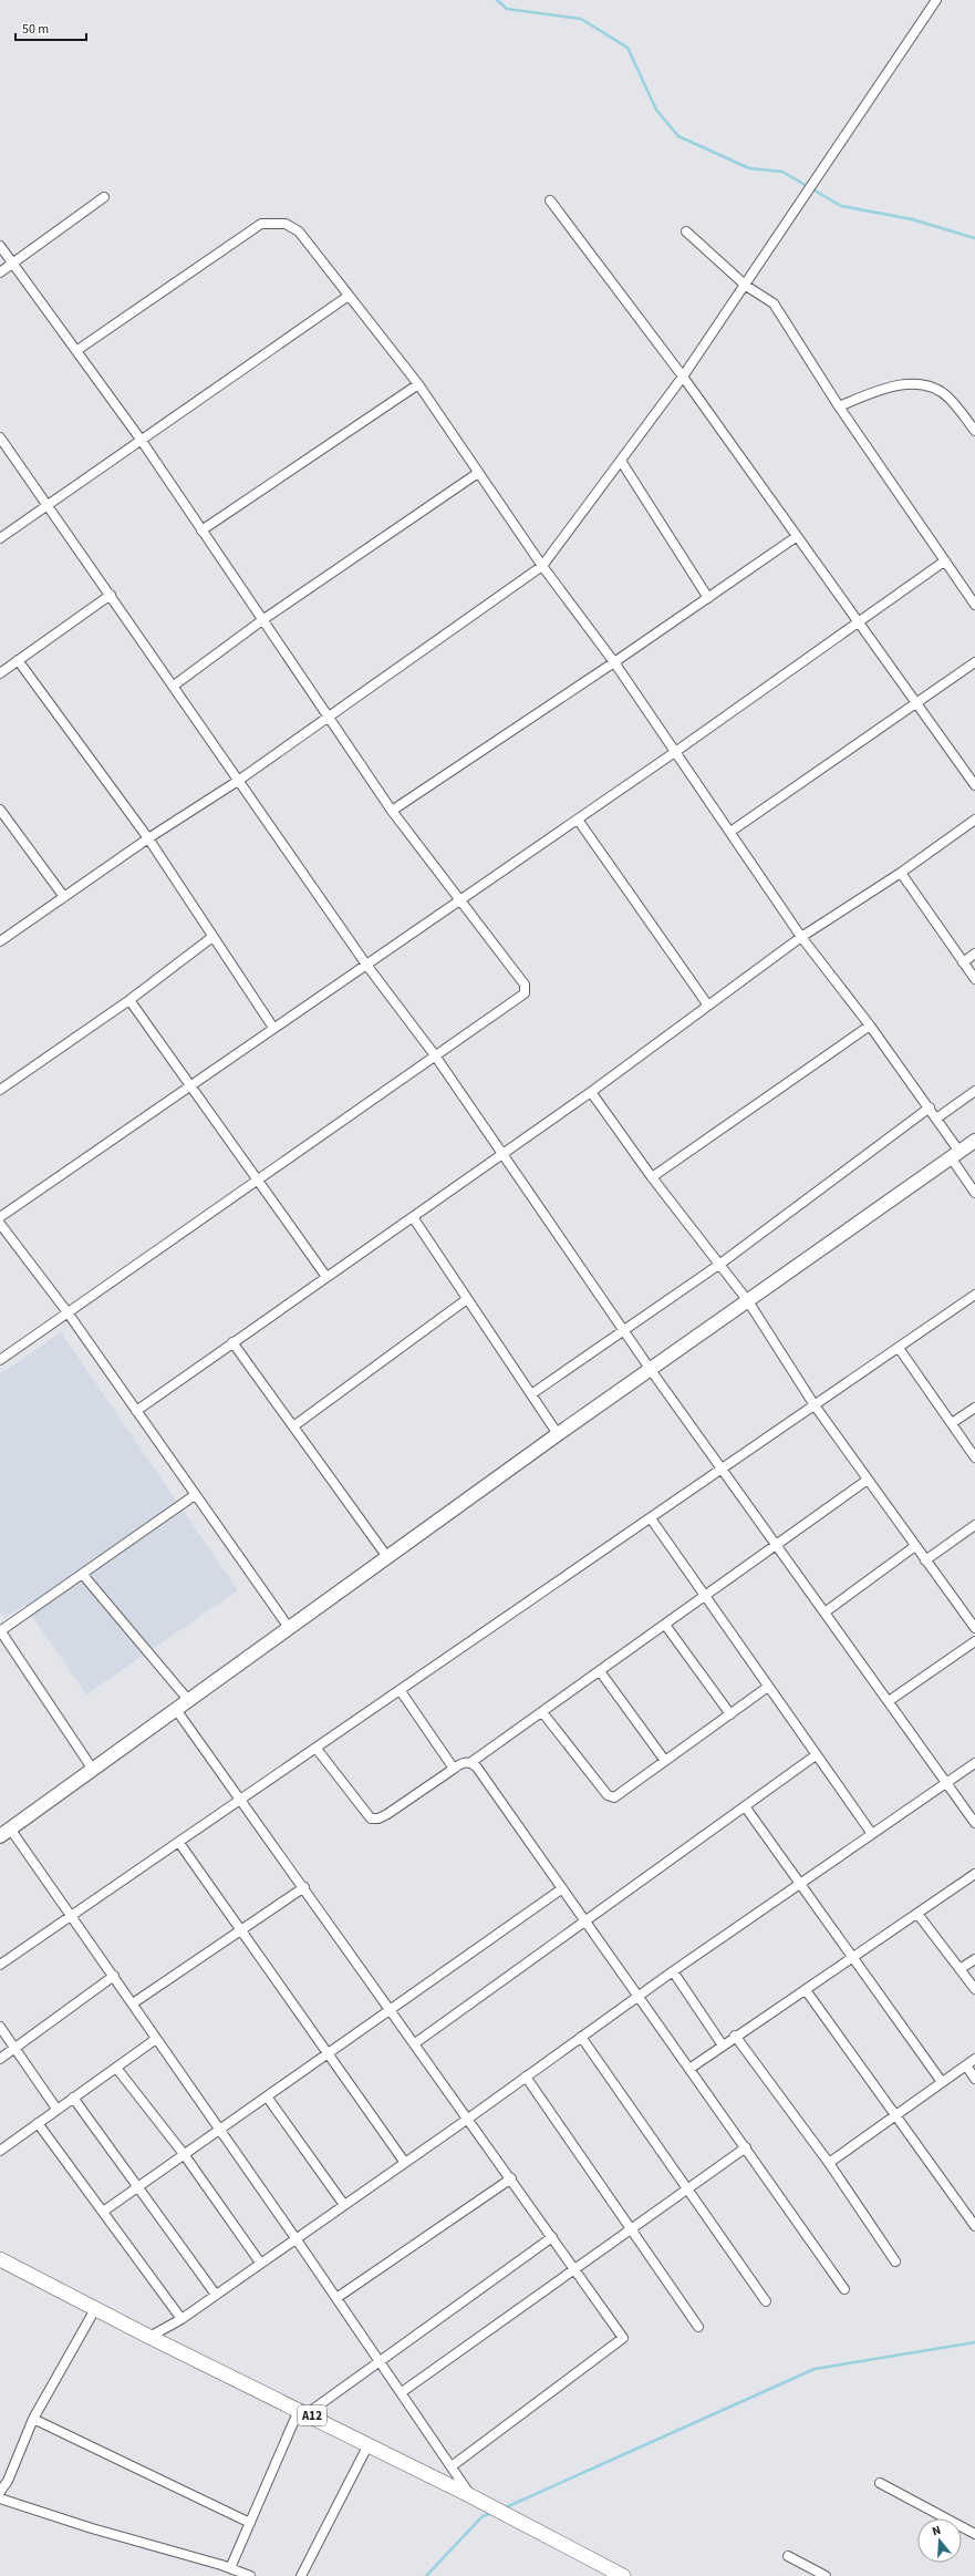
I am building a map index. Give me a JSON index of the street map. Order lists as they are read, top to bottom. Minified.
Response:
{"streets":{"main road":["A12"]},"scale_bar":"50 m","north":"top"}
